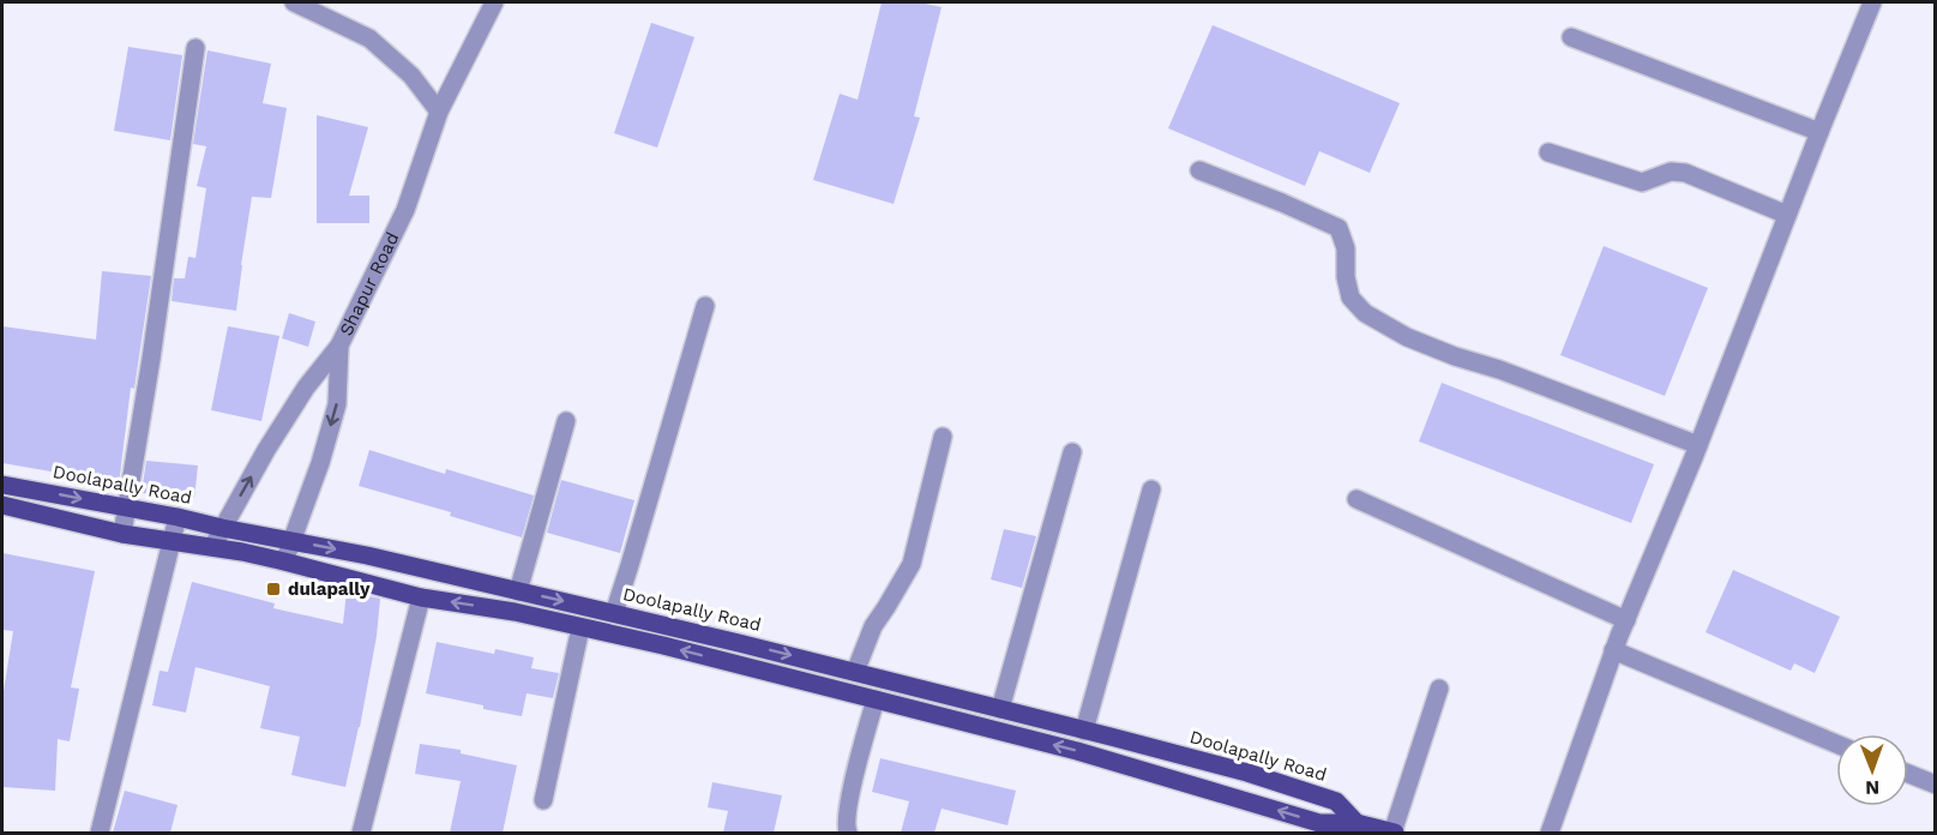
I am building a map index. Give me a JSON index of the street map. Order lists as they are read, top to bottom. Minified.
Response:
{"streets":{"main road":["Doolapally Road"],"street":["Shapur Road"]},"crossings":[["Shapur Road","Doolapally Road"]],"places":{"transit":["dulapally"]},"north":"bottom"}
